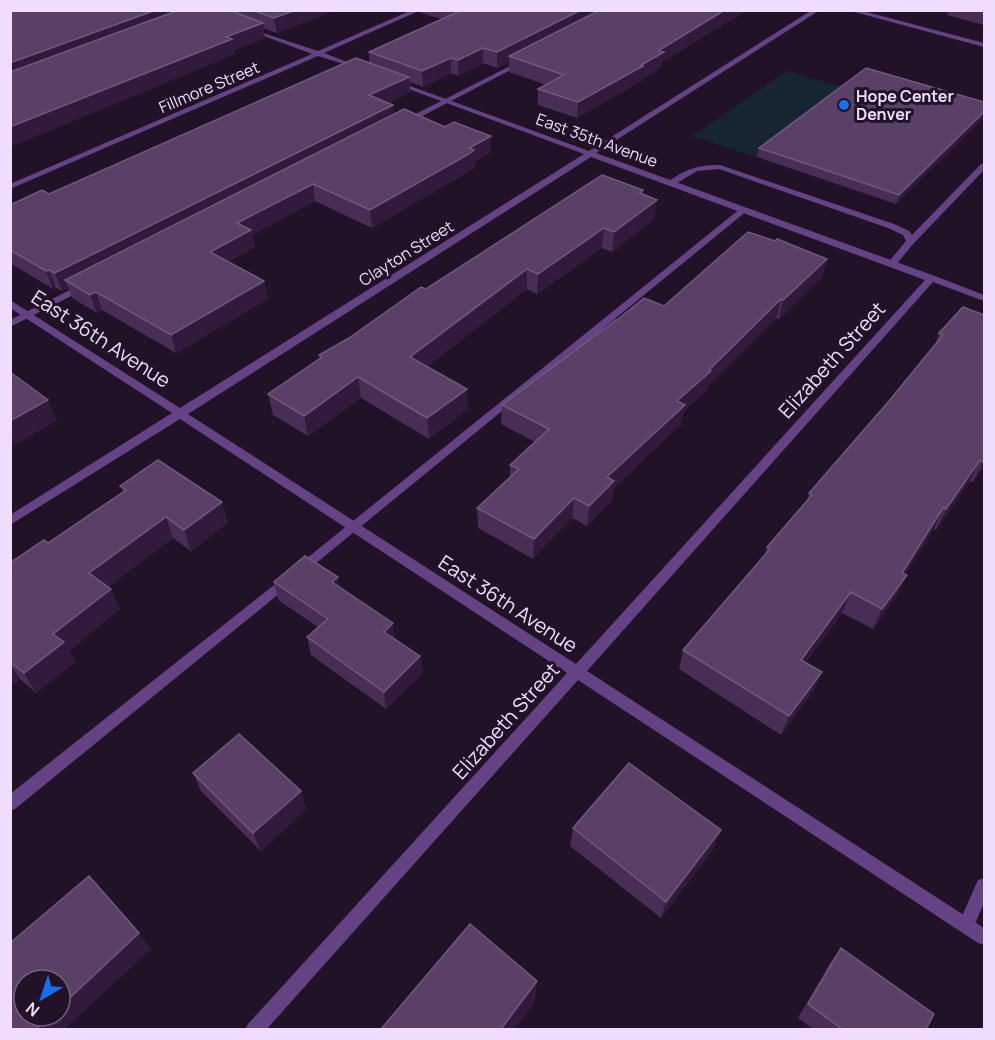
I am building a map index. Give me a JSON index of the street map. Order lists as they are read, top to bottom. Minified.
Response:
{"streets":{"street":["Fillmore Street","East 35th Avenue","Clayton Street","East 36th Avenue","Elizabeth Street"]},"crossings":[["East 35th Avenue","Clayton Street"],["East 35th Avenue","Elizabeth Street"],["Clayton Street","East 36th Avenue"],["East 36th Avenue","Elizabeth Street"]],"places":["Hope Center Denver"],"north":"bottom left"}
